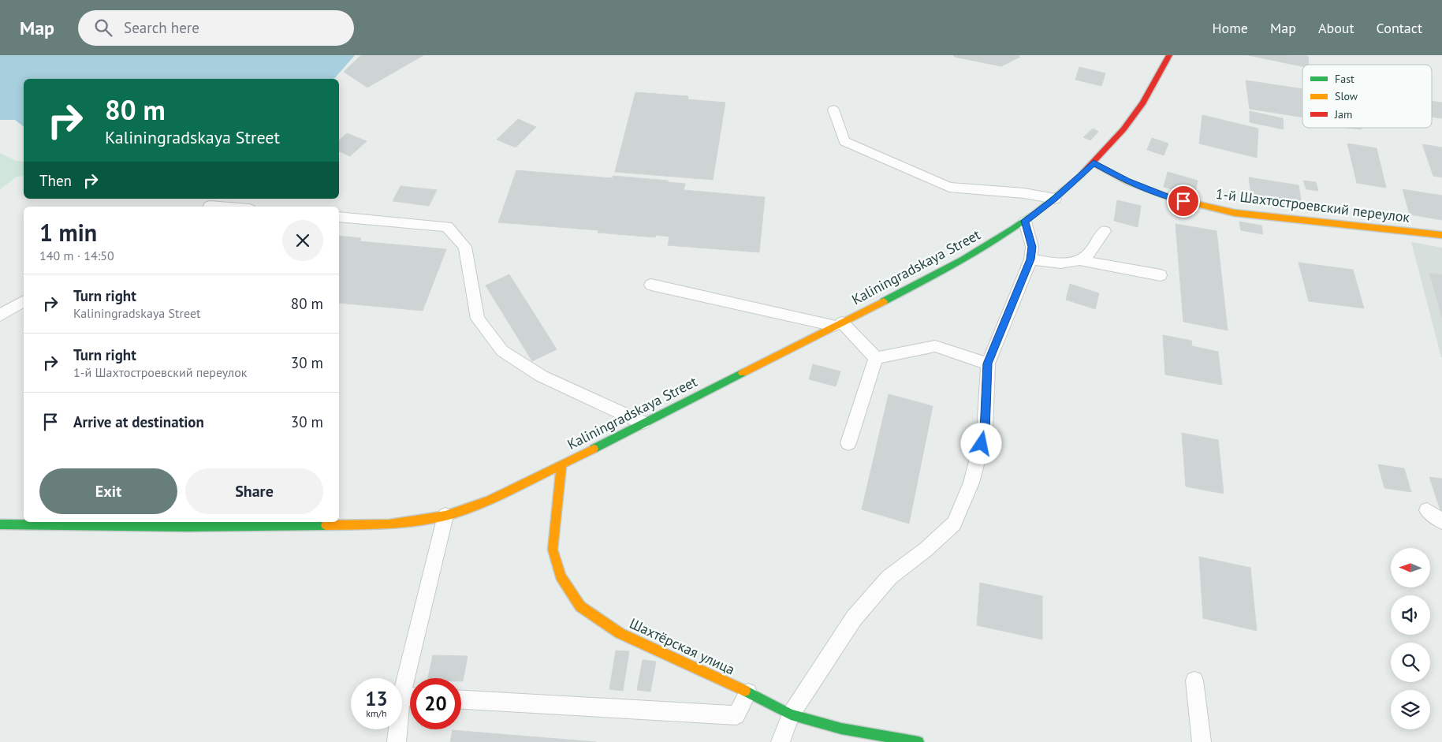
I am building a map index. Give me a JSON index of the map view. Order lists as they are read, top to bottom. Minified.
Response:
{"streets":{"street":["1-й Шахтостроевский переулок","Kaliningradskaya Street","Шахтёрская улица"]},"crossings":[["1-й Шахтостроевский переулок","Kaliningradskaya Street"],["Kaliningradskaya Street","Шахтёрская улица"]],"legend":["Fast","Slow","Jam"],"north":"left","page":{"header":"Map","search":"Search here","nav":["Home","Map","About","Contact"],"turn":["80 m","Kaliningradskaya Street"],"then":"Then","heading":["1 min","140 m · 14:50"],"list":[{"name":"Turn right","note":"Kaliningradskaya Street","value":"80 m"},{"name":"Turn right","note":"1-й Шахтостроевский переулок","value":"30 m"},{"name":"Arrive at destination","value":"30 m"}],"buttons":["Exit","Share"],"speed":"13 km/h","limit":"20"}}
